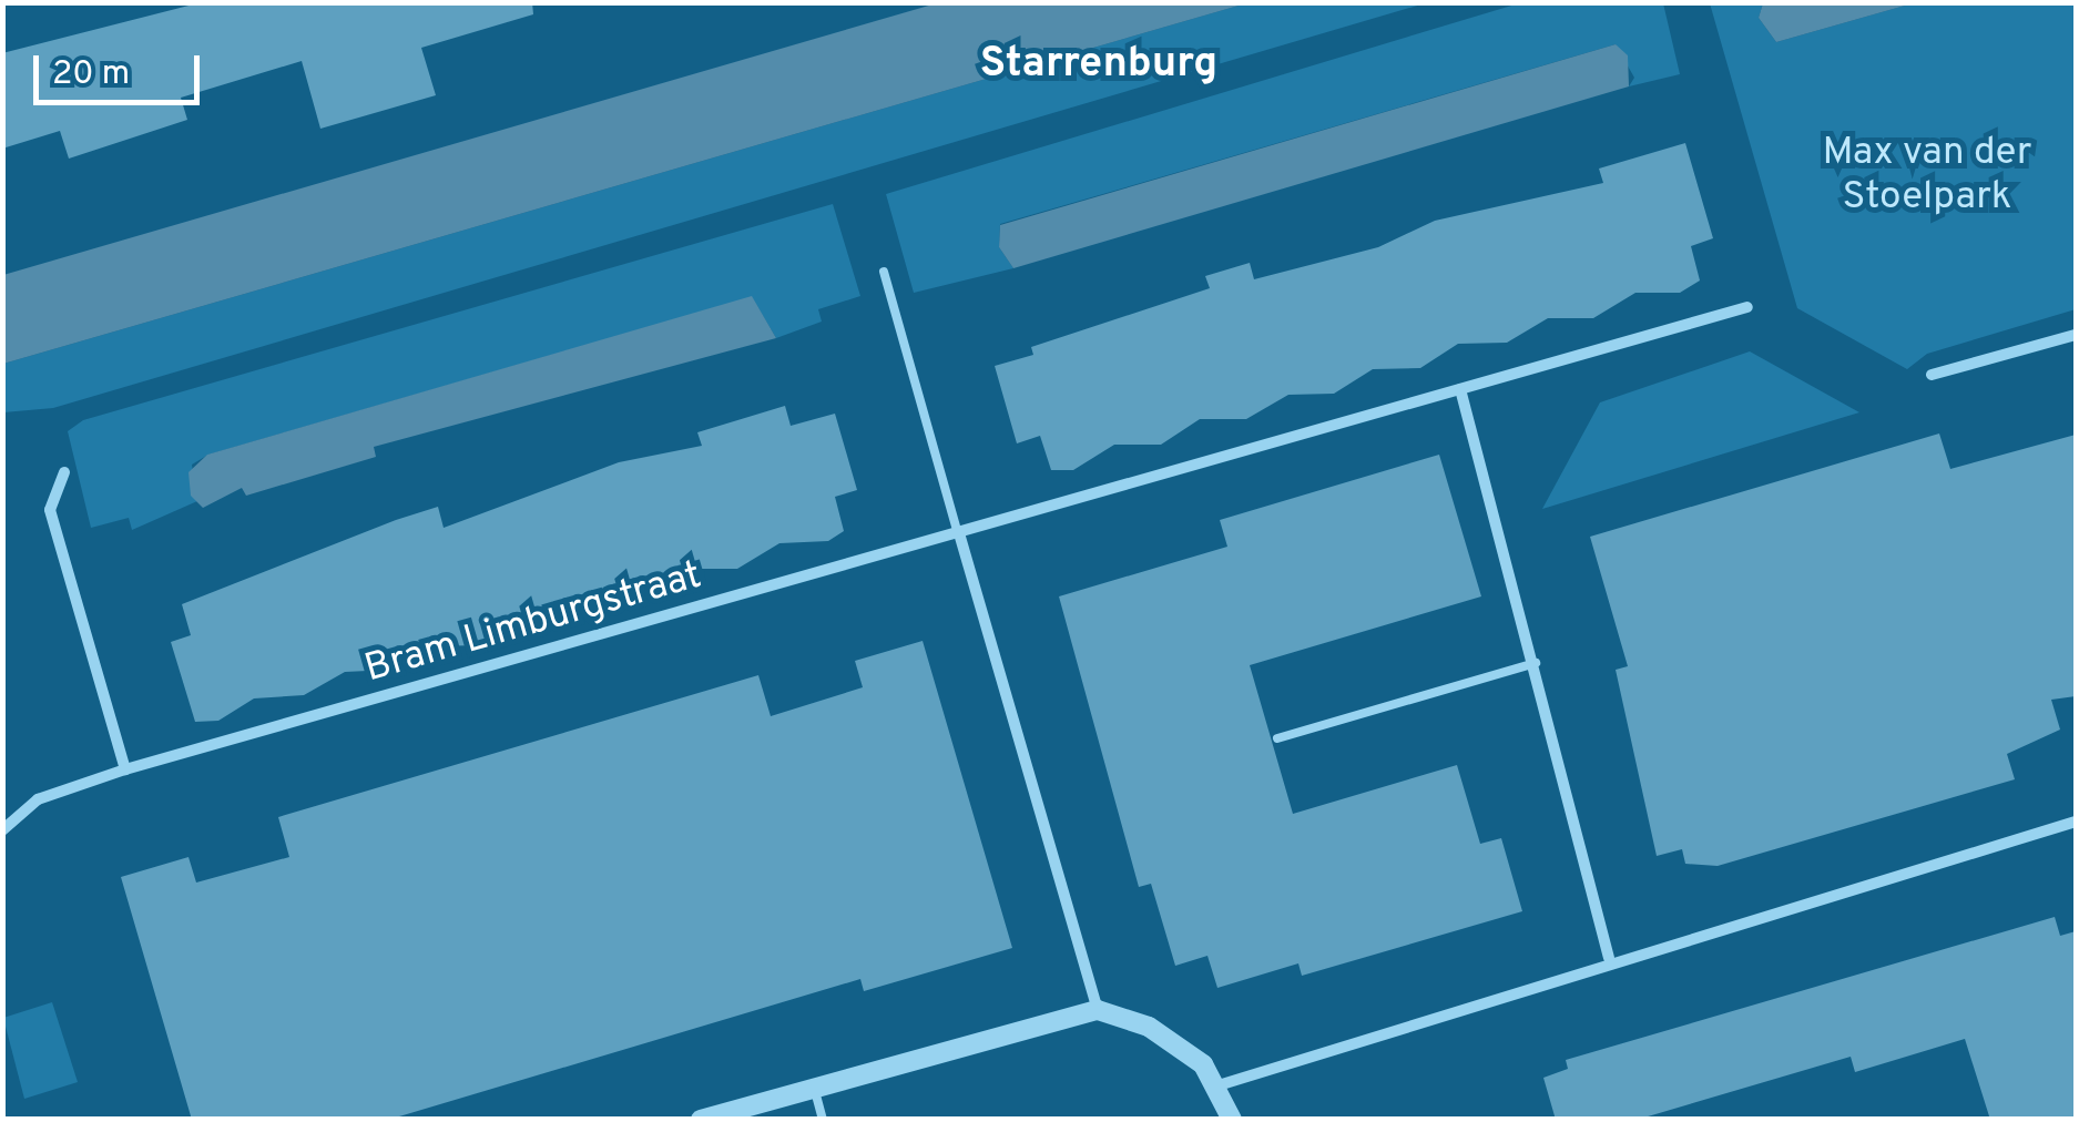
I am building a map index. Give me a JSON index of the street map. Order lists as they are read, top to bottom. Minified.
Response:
{"streets":{"street":["Bram Limburgstraat"]},"districts":["Starrenburg"],"parks":["Max van der Stoelpark"],"scale_bar":"20 m"}
